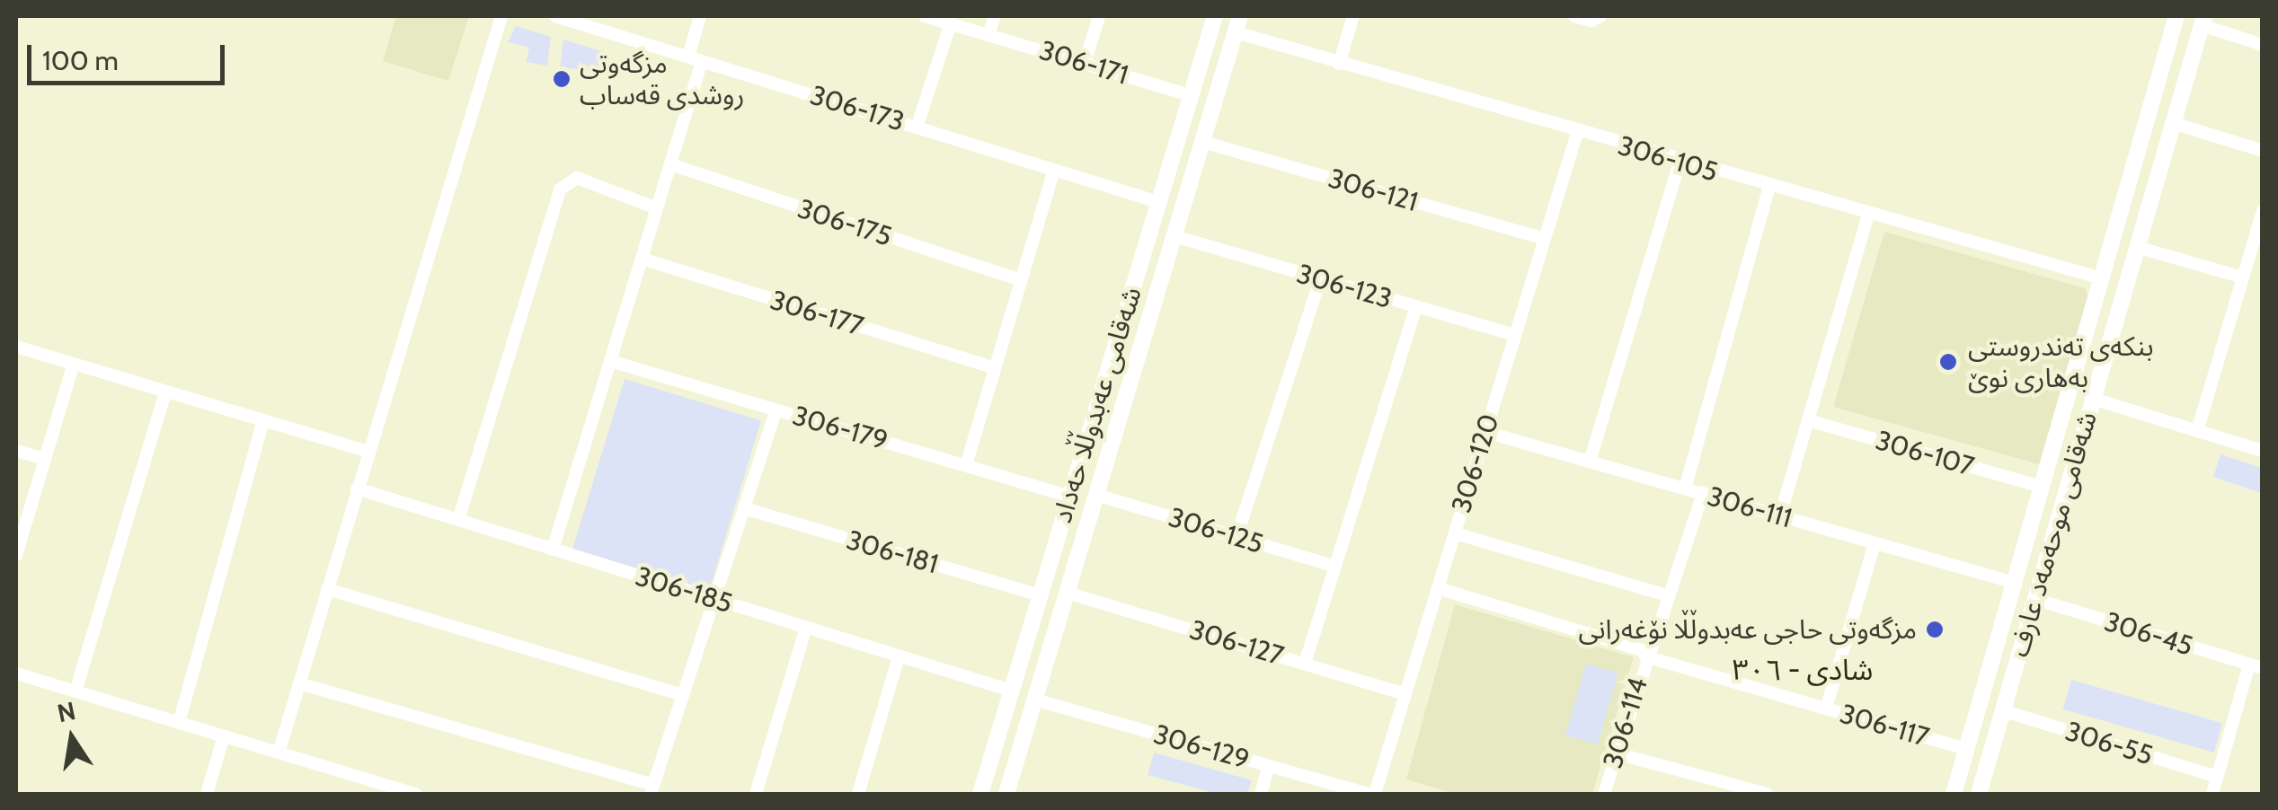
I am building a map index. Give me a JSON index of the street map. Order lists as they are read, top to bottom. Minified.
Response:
{"streets":{"street":["306-171","306-173","306-105","306-121","306-175","306-123","306-177","شەقامی عەبدوڵڵا حەداد","306-179","306-107","306-120","306-111","306-125","شەقامی موحەمەد عارف","306-181","306-185","306-45","306-127","306-114","306-117","306-55","306-129"]},"crossings":[["306-171","شەقامی عەبدوڵڵا حەداد"],["306-173","شەقامی عەبدوڵڵا حەداد"],["306-105","شەقامی عەبدوڵڵا حەداد"],["306-105","306-120"],["306-105","شەقامی موحەمەد عارف"],["306-121","شەقامی عەبدوڵڵا حەداد"],["306-121","306-120"],["306-123","شەقامی عەبدوڵڵا حەداد"],["306-123","306-120"],["شەقامی عەبدوڵڵا حەداد","306-179"],["شەقامی عەبدوڵڵا حەداد","306-125"],["شەقامی عەبدوڵڵا حەداد","306-181"],["شەقامی عەبدوڵڵا حەداد","306-185"],["شەقامی عەبدوڵڵا حەداد","306-127"],["شەقامی عەبدوڵڵا حەداد","306-129"],["306-107","شەقامی موحەمەد عارف"],["306-120","306-111"],["306-120","306-127"],["306-120","306-117"],["306-111","شەقامی موحەمەد عارف"],["306-111","306-114"],["شەقامی موحەمەد عارف","306-45"],["شەقامی موحەمەد عارف","306-117"],["شەقامی موحەمەد عارف","306-55"],["306-114","306-117"]],"districts":["شادی - ٣٠٦"],"places":["مزگەوتی روشدی قەساب","بنکەی تەندروستی بەهاری نوێ","مزگەوتی حاجی عەبدوڵڵا نۆغەرانی"],"scale_bar":"100 m","north":"top"}
